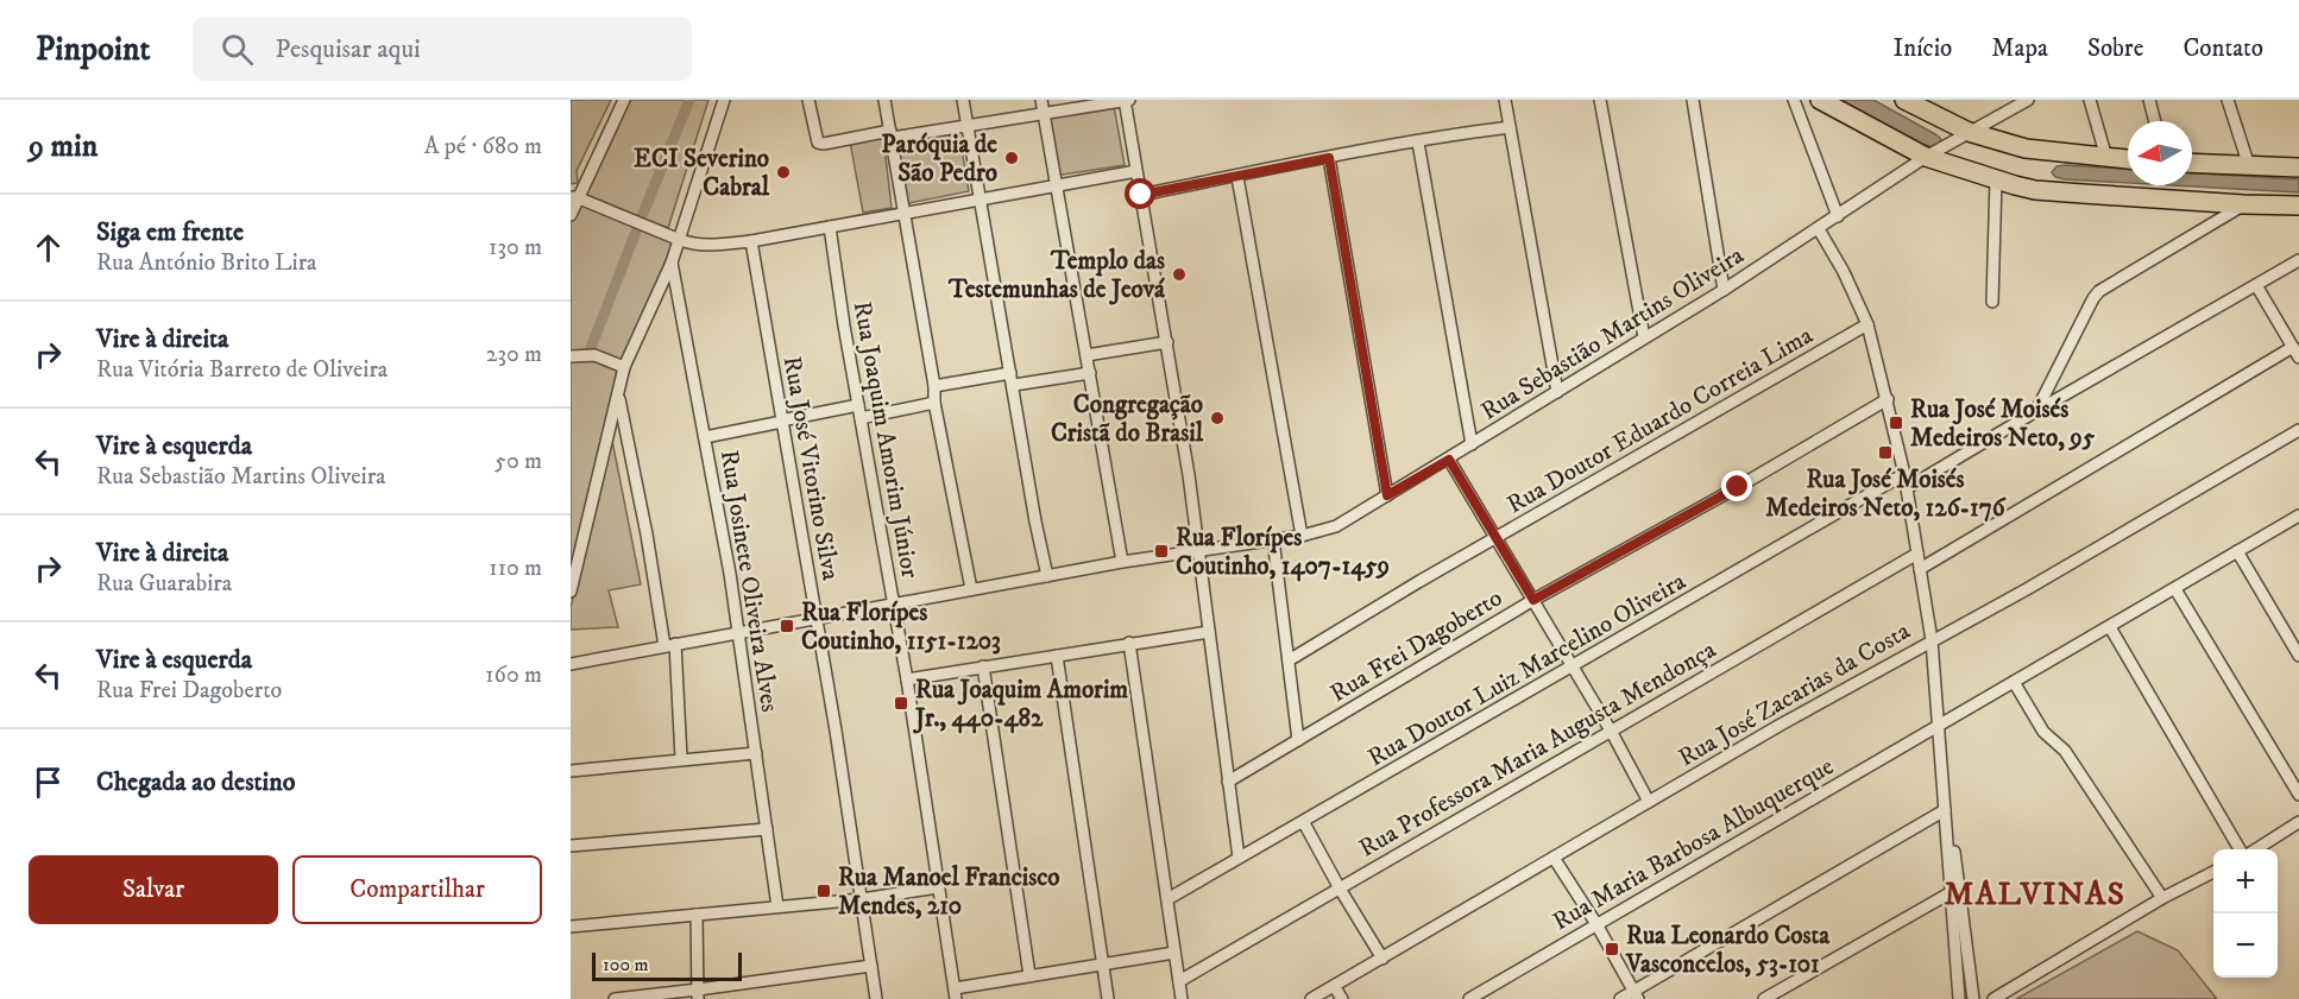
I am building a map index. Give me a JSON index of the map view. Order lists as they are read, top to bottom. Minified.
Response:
{"streets":{"street":["Rua Sebastião Martins Oliveira","Rua Doutor Eduardo Correia Lima","Rua Joaquim Amorim Júnior","Rua José Vitorino Silva","Rua Josinete Oliveira Alves","Rua Frei Dagoberto","Rua Doutor Luiz Marcelino Oliveira","Rua José Zacarias da Costa","Rua Professora Maria Augusta Mendonça","Rua Maria Barbosa Albuquerque"]},"crossings":[["Rua Sebastião Martins Oliveira","Rua Joaquim Amorim Júnior"],["Rua Sebastião Martins Oliveira","Rua José Vitorino Silva"],["Rua Sebastião Martins Oliveira","Rua Josinete Oliveira Alves"]],"districts":["MALVINAS"],"places":{"other":["Paróquia de São Pedro","ECI Severino Cabral","Templo das Testemunhas de Jeová","Congregação Cristã do Brasil"],"transit":["Rua José Moisés Medeiros Neto, 95","Rua José Moisés Medeiros Neto, 126-176","Rua Florípes Coutinho, 1407-1459","Rua Florípes Coutinho, 1151-1203","Rua Joaquim Amorim Jr., 440-482","Rua Manoel Francisco Mendes, 210","Rua Leonardo Costa Vasconcelos, 53-101"]},"scale_bar":"100 m","north":"left","page":{"header":"Pinpoint","search":"Pesquisar aqui","nav":["Início","Mapa","Sobre","Contato"],"heading":["9 min","A pé · 680 m"],"list":[["Siga em frente","Rua António Brito Lira","130 m"],["Vire à direita","Rua Vitória Barreto de Oliveira","230 m"],["Vire à esquerda","Rua Sebastião Martins Oliveira","50 m"],["Vire à direita","Rua Guarabira","110 m"],["Vire à esquerda","Rua Frei Dagoberto","160 m"],"Chegada ao destino"],"buttons":["Salvar","Compartilhar"],"map_buttons":["+","−"],"scale":"100 m"}}
